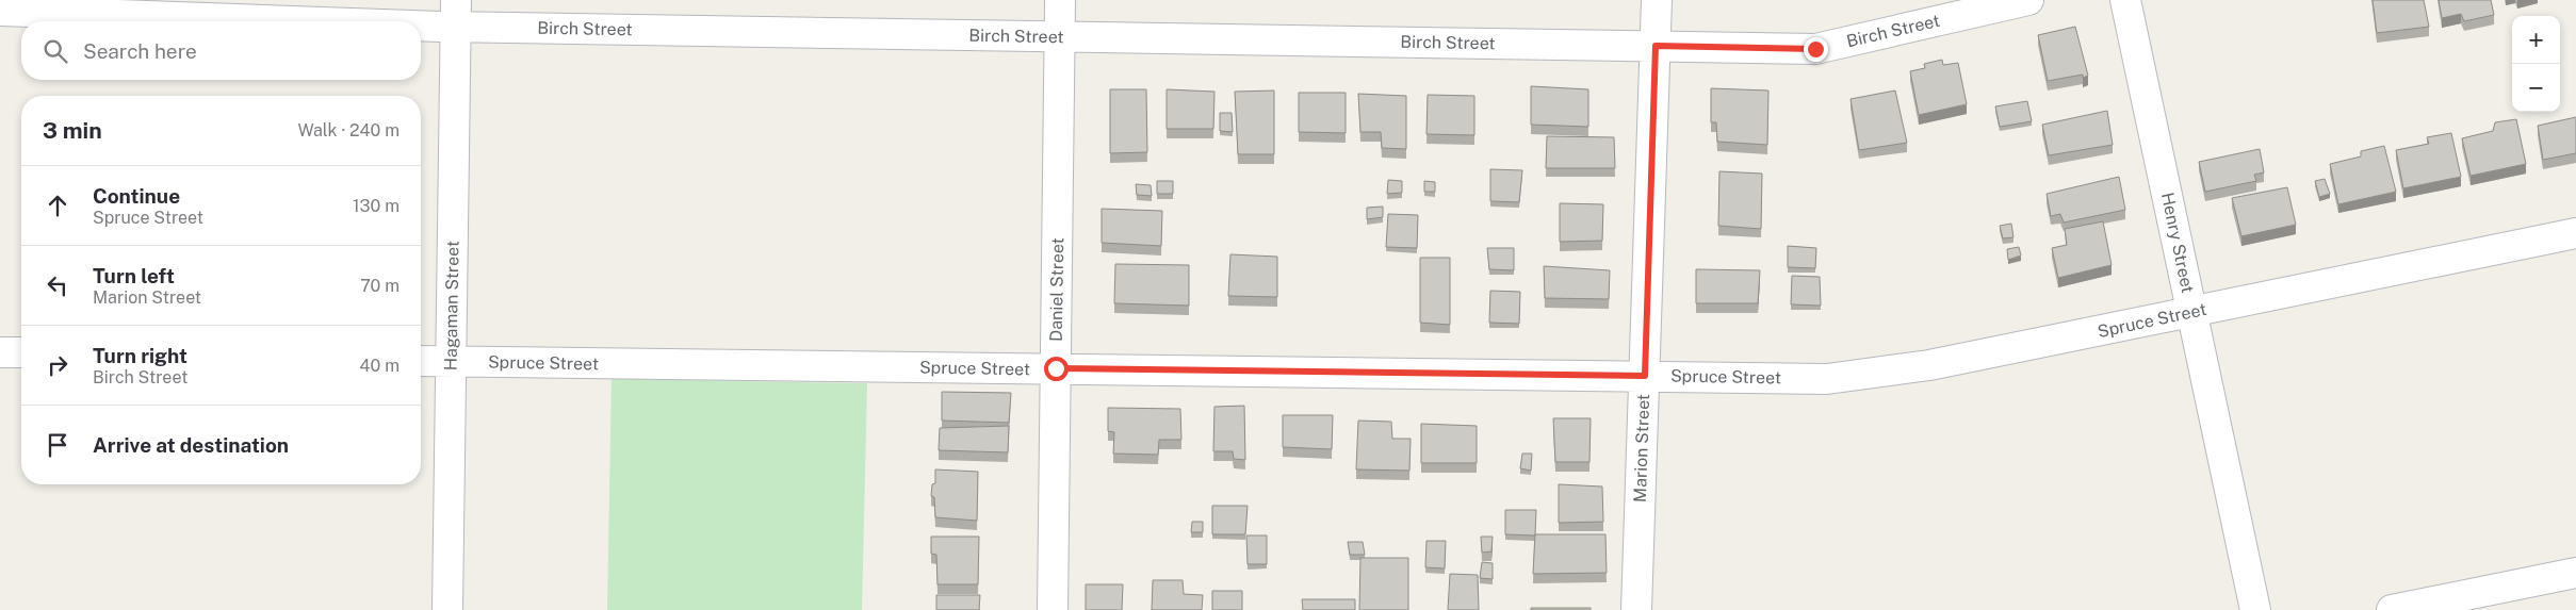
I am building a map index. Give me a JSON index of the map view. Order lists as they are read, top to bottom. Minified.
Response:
{"streets":{"street":["Birch Street","Henry Street","Daniel Street","Hagaman Street","Spruce Street","Marion Street"]},"crossings":[["Birch Street","Daniel Street"],["Birch Street","Hagaman Street"],["Birch Street","Marion Street"],["Henry Street","Spruce Street"],["Daniel Street","Spruce Street"],["Hagaman Street","Spruce Street"],["Spruce Street","Marion Street"]],"page":{"map_buttons":["+","−"],"search":"Search here","heading":["3 min","Walk · 240 m"],"list":[["Continue","Spruce Street","130 m"],["Turn left","Marion Street","70 m"],["Turn right","Birch Street","40 m"],"Arrive at destination"]}}
